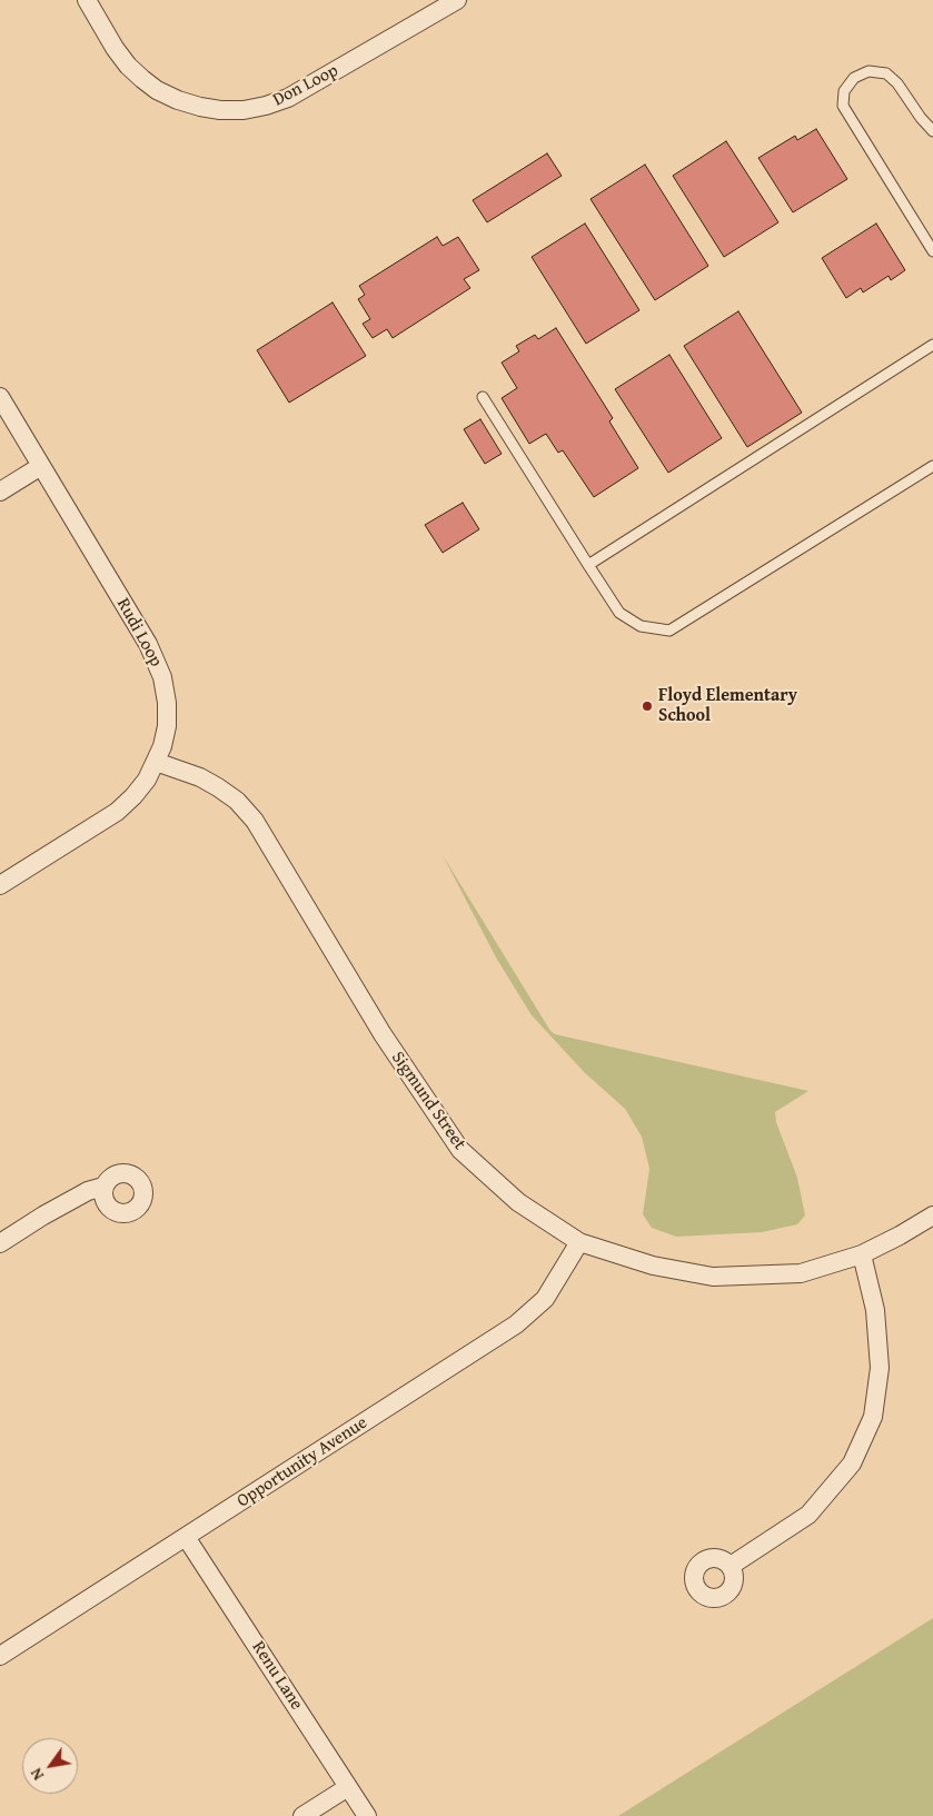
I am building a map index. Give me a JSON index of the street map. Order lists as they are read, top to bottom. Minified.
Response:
{"streets":{"street":["Don Loop","Rudi Loop","Sigmund Street","Opportunity Avenue","Renu Lane"]},"crossings":[["Rudi Loop","Sigmund Street"],["Sigmund Street","Opportunity Avenue"],["Opportunity Avenue","Renu Lane"]],"places":["Floyd Elementary School"],"north":"bottom left"}
